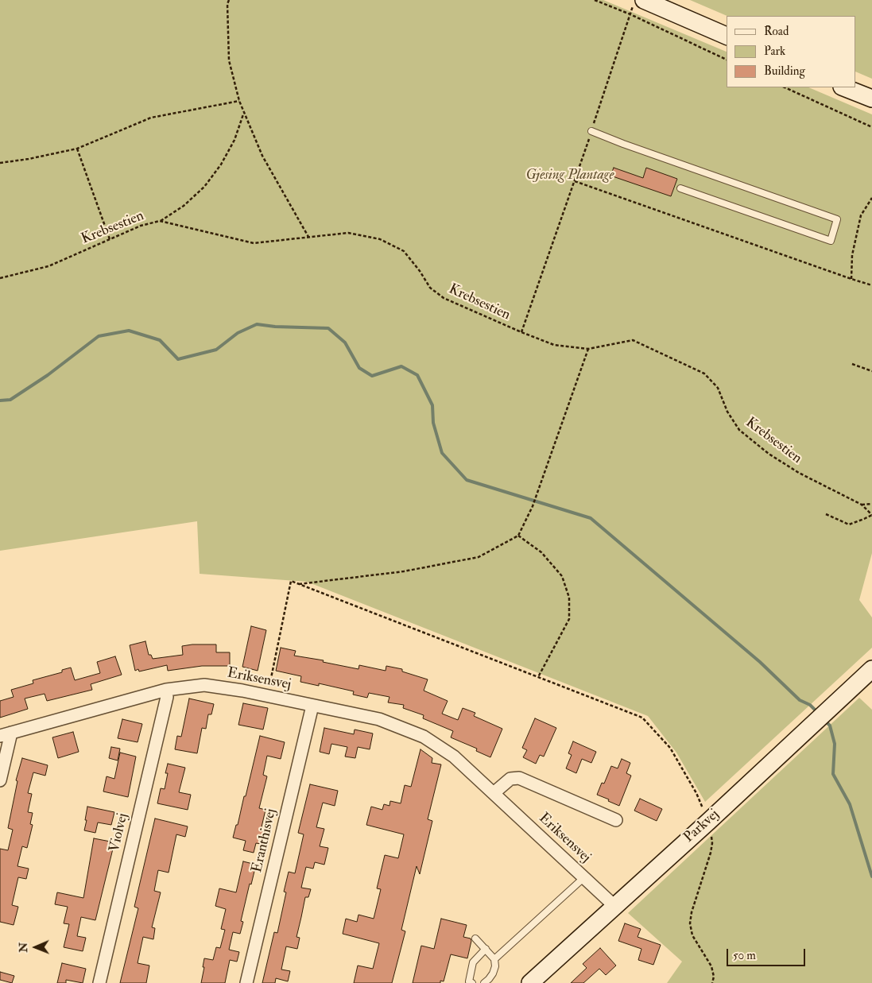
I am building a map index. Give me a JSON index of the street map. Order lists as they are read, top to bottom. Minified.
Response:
{"streets":{"street":["Eriksensvej","Parkvej","Violvej","Eranthisvej"],"path":["Krebsestien"]},"crossings":[["Eriksensvej","Parkvej"],["Eriksensvej","Violvej"],["Eriksensvej","Eranthisvej"]],"parks":["Gjesing Plantage"],"legend":["Road","Park","Building"],"scale_bar":"50 m","north":"left"}
